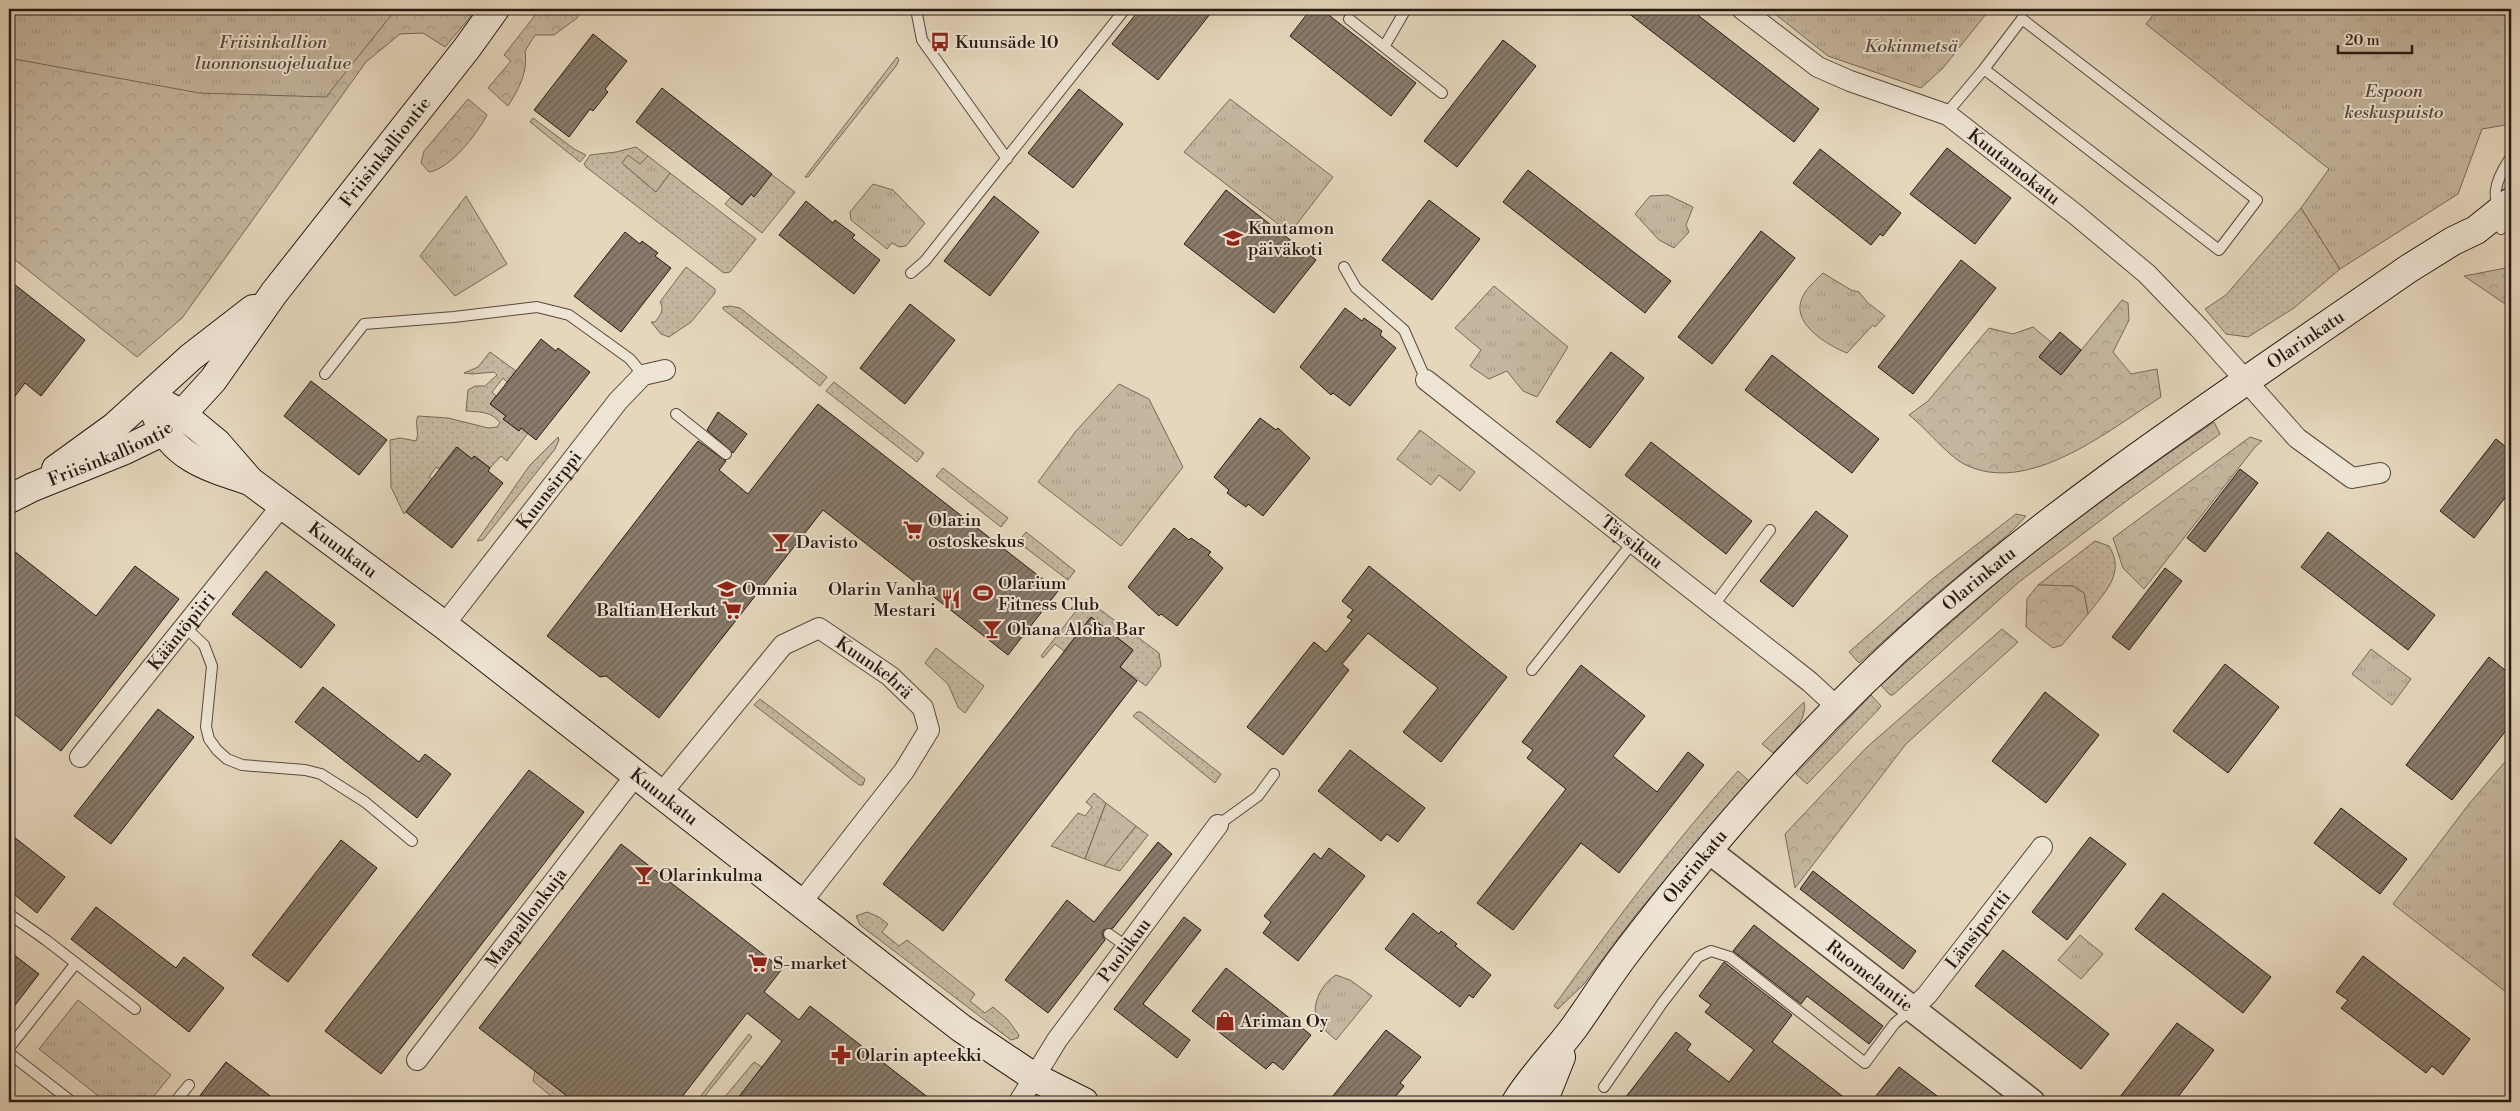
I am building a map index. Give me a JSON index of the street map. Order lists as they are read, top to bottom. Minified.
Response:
{"streets":{"main road":["Friisinkalliontie","Olarinkatu","Kuunkatu"],"street":["Kuutamokatu","Kuunsirppi","Täysikuu","Kääntöpiiri","Kuunkehrä","Maapallonkuja","Länsiportti","Puolikuu","Ruomelantie"]},"crossings":[["Friisinkalliontie","Kuunkatu"],["Kuutamokatu","Olarinkatu"],["Olarinkatu","Täysikuu"],["Olarinkatu","Ruomelantie"],["Kuunsirppi","Kuunkatu"],["Kuunkatu","Kääntöpiiri"],["Kuunkatu","Kuunkehrä"],["Kuunkatu","Maapallonkuja"],["Kuunkatu","Puolikuu"],["Länsiportti","Ruomelantie"]],"parks":["Friisinkallion luonnonsuojelualue","Kokinmetsä","Espoon keskuspuisto"],"places":{"bus stop":["Kuunsäde 10"],"school or university":["Kuutamon päiväkoti","Omnia"],"supermarket":["Olarin ostoskeskus","Baltian Herkut","S-market"],"bar":["Davisto","Ohana Aloha Bar","Olarinkulma"],"sports":["Olarium Fitness Club"],"restaurant":["Olarin Vanha Mestari"],"shop":["Ariman Oy"],"pharmacy":["Olarin apteekki"]},"scale_bar":"20 m"}
